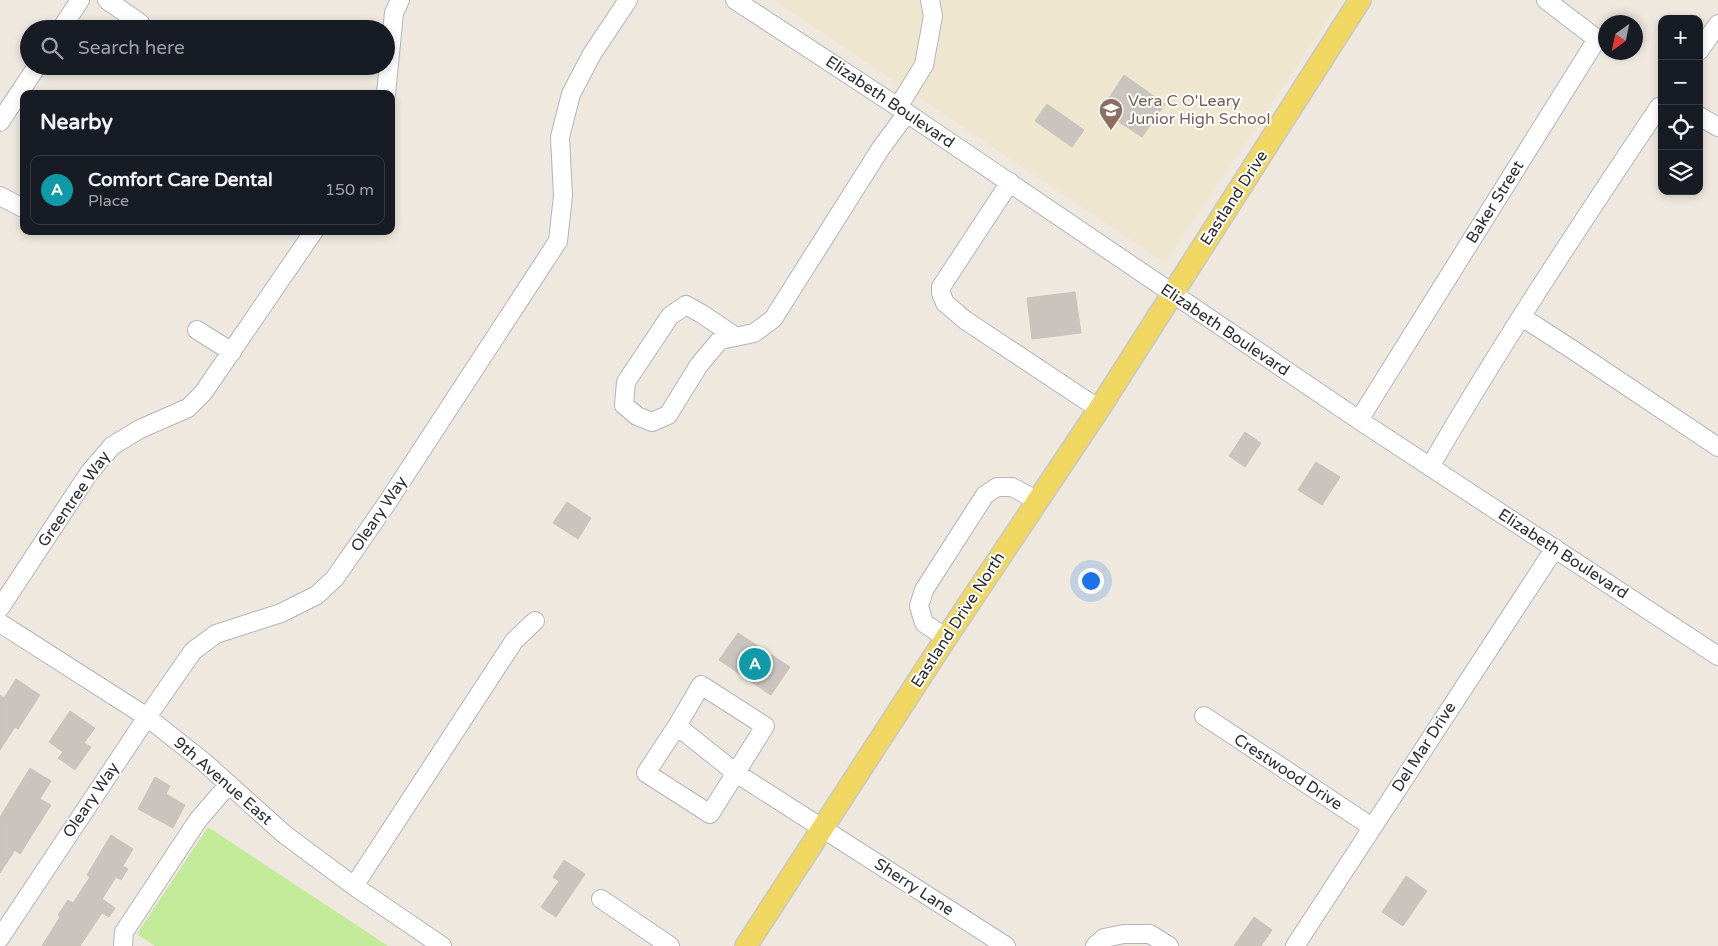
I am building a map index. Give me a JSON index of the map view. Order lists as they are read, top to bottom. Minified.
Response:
{"streets":{"main road":["Eastland Drive","Eastland Drive North"],"street":["Elizabeth Boulevard","Baker Street","Greentree Way","Oleary Way","Del Mar Drive","Crestwood Drive","9th Avenue East","Sherry Lane"]},"crossings":[["Elizabeth Boulevard","Eastland Drive"],["Elizabeth Boulevard","Baker Street"],["Elizabeth Boulevard","Eastland Drive North"],["Elizabeth Boulevard","Del Mar Drive"],["Eastland Drive","Eastland Drive North"],["Oleary Way","9th Avenue East"],["Eastland Drive North","Sherry Lane"],["Del Mar Drive","Crestwood Drive"]],"places":{"school or university":["Vera C O'Leary Junior High School"]},"north":"bottom left","page":{"map_buttons":["+","−"],"search":"Search here","heading":"Nearby","list":[{"mark":"A","name":"Comfort Care Dental","note":"Place","value":"150 m"}],"pins":"A"}}
